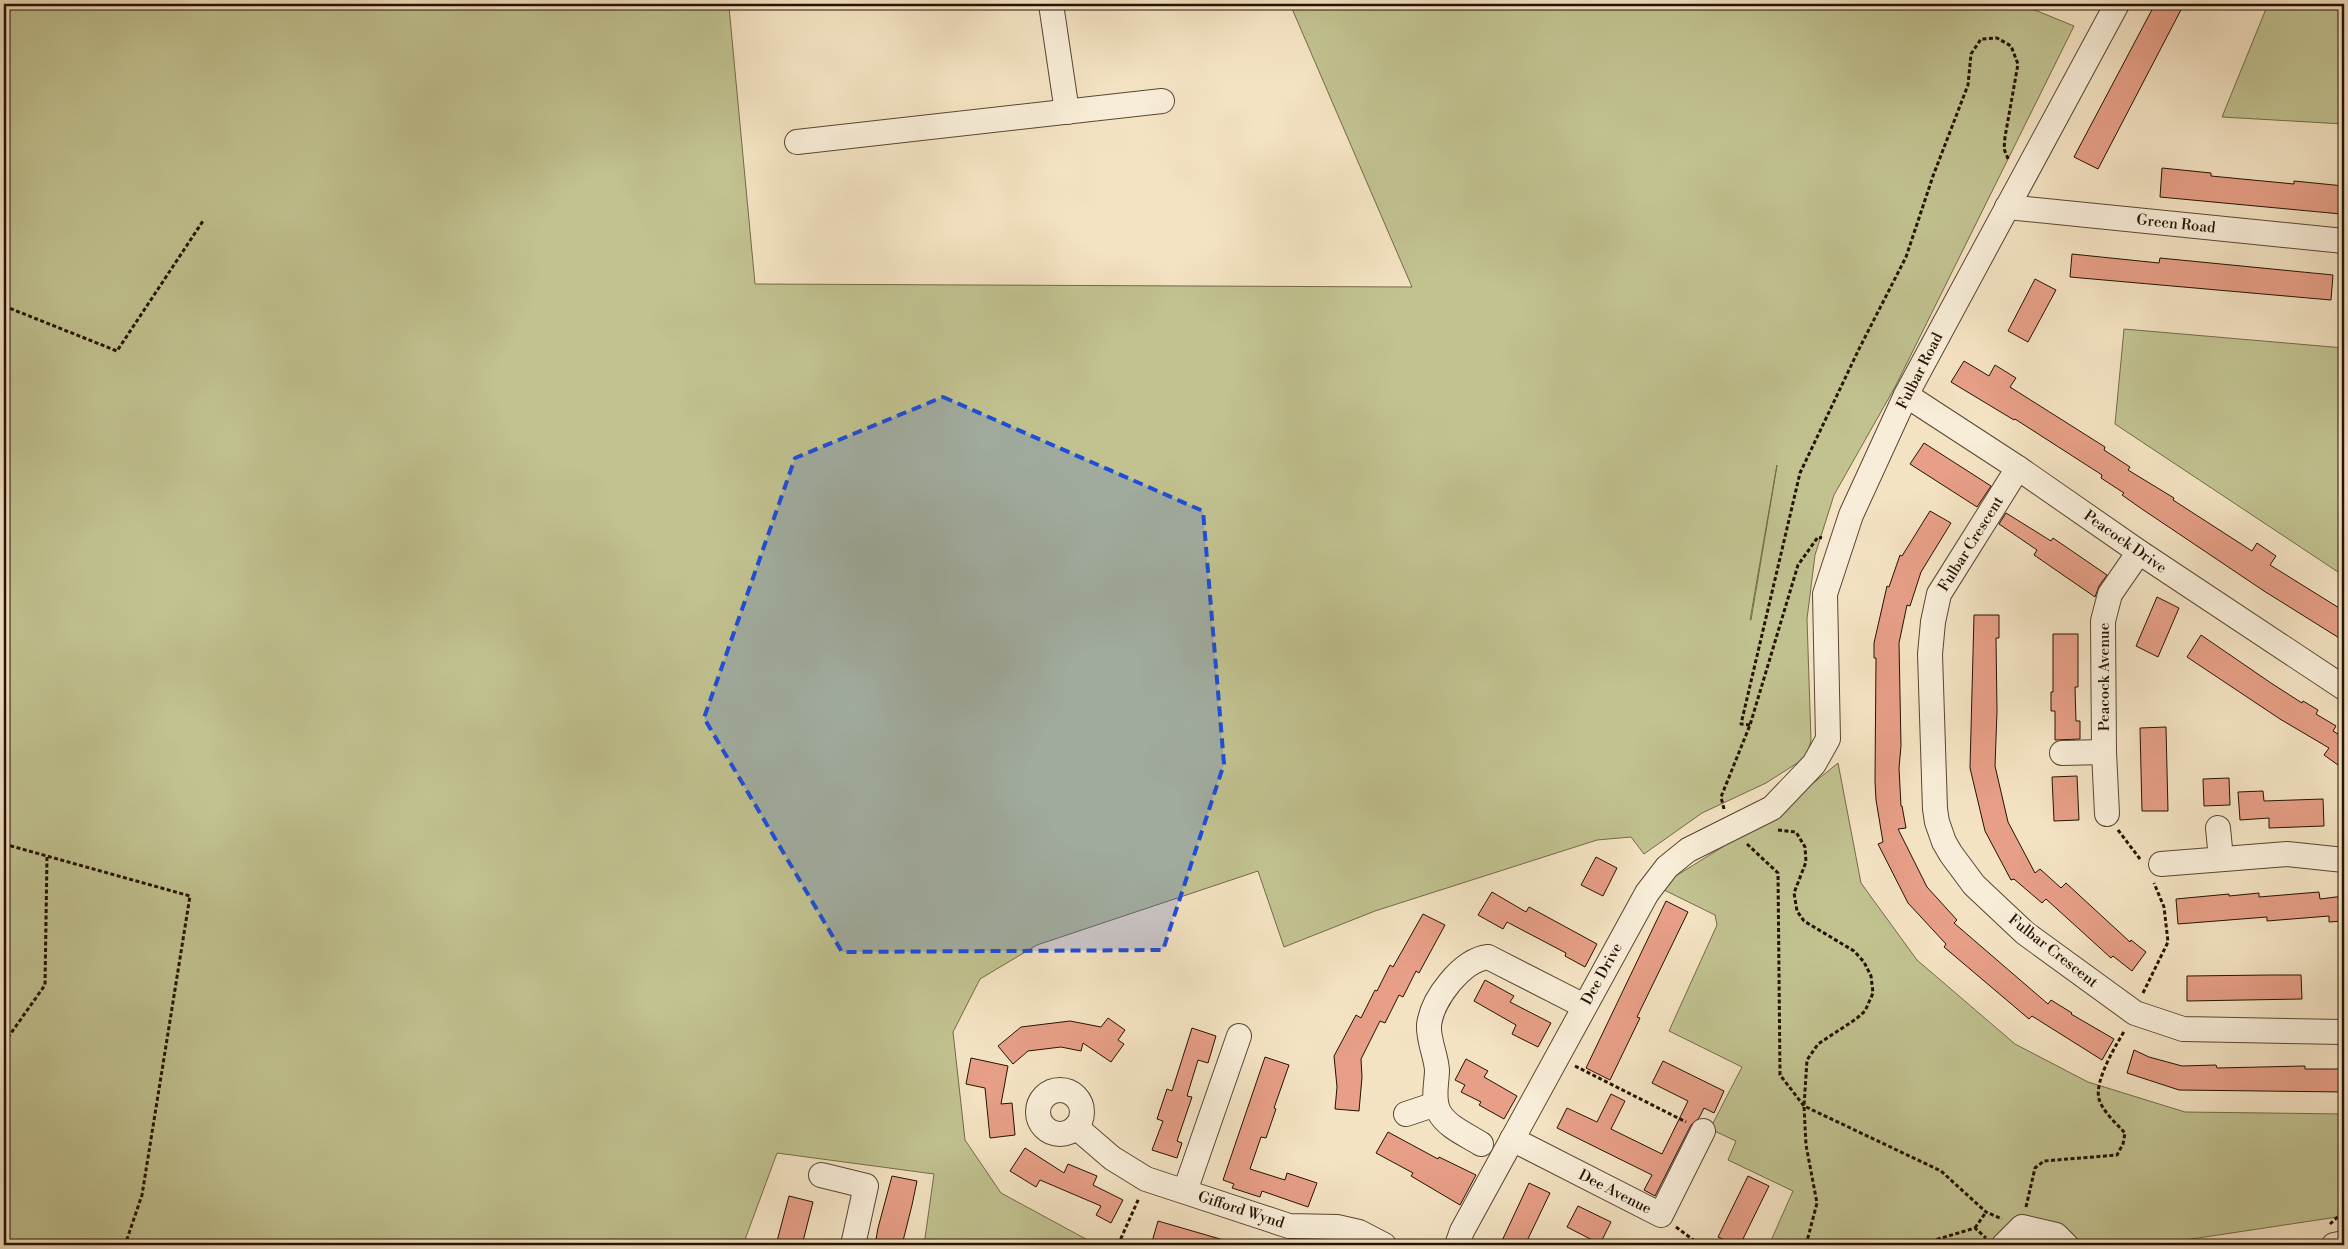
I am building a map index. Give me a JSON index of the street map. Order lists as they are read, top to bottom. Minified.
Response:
{"streets":{"street":["Green Road","Fulbar Road","Peacock Drive","Fulbar Crescent","Peacock Avenue","Dee Drive","Dee Avenue","Gifford Wynd"]},"crossings":[["Green Road","Fulbar Road"],["Fulbar Road","Peacock Drive"],["Fulbar Road","Dee Drive"],["Peacock Drive","Fulbar Crescent"],["Peacock Drive","Peacock Avenue"],["Dee Drive","Dee Avenue"]]}
